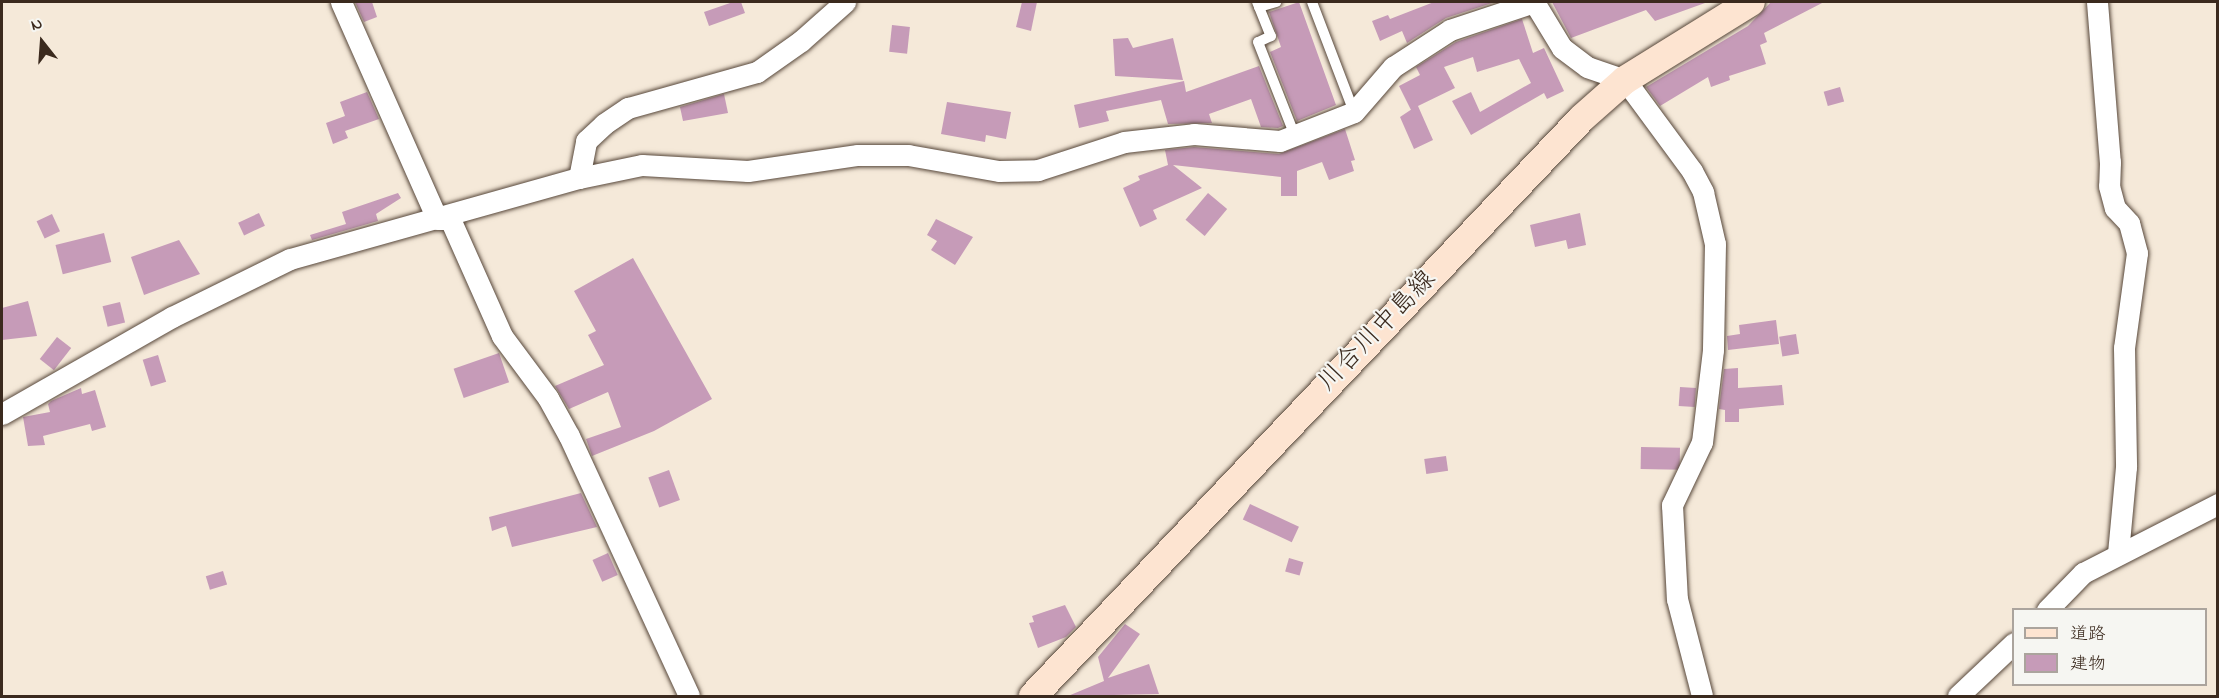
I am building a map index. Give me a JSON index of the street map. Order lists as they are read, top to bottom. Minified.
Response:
{"streets":{"main road":["川合川中島線"]},"legend":["道路","建物"],"north":"top"}
